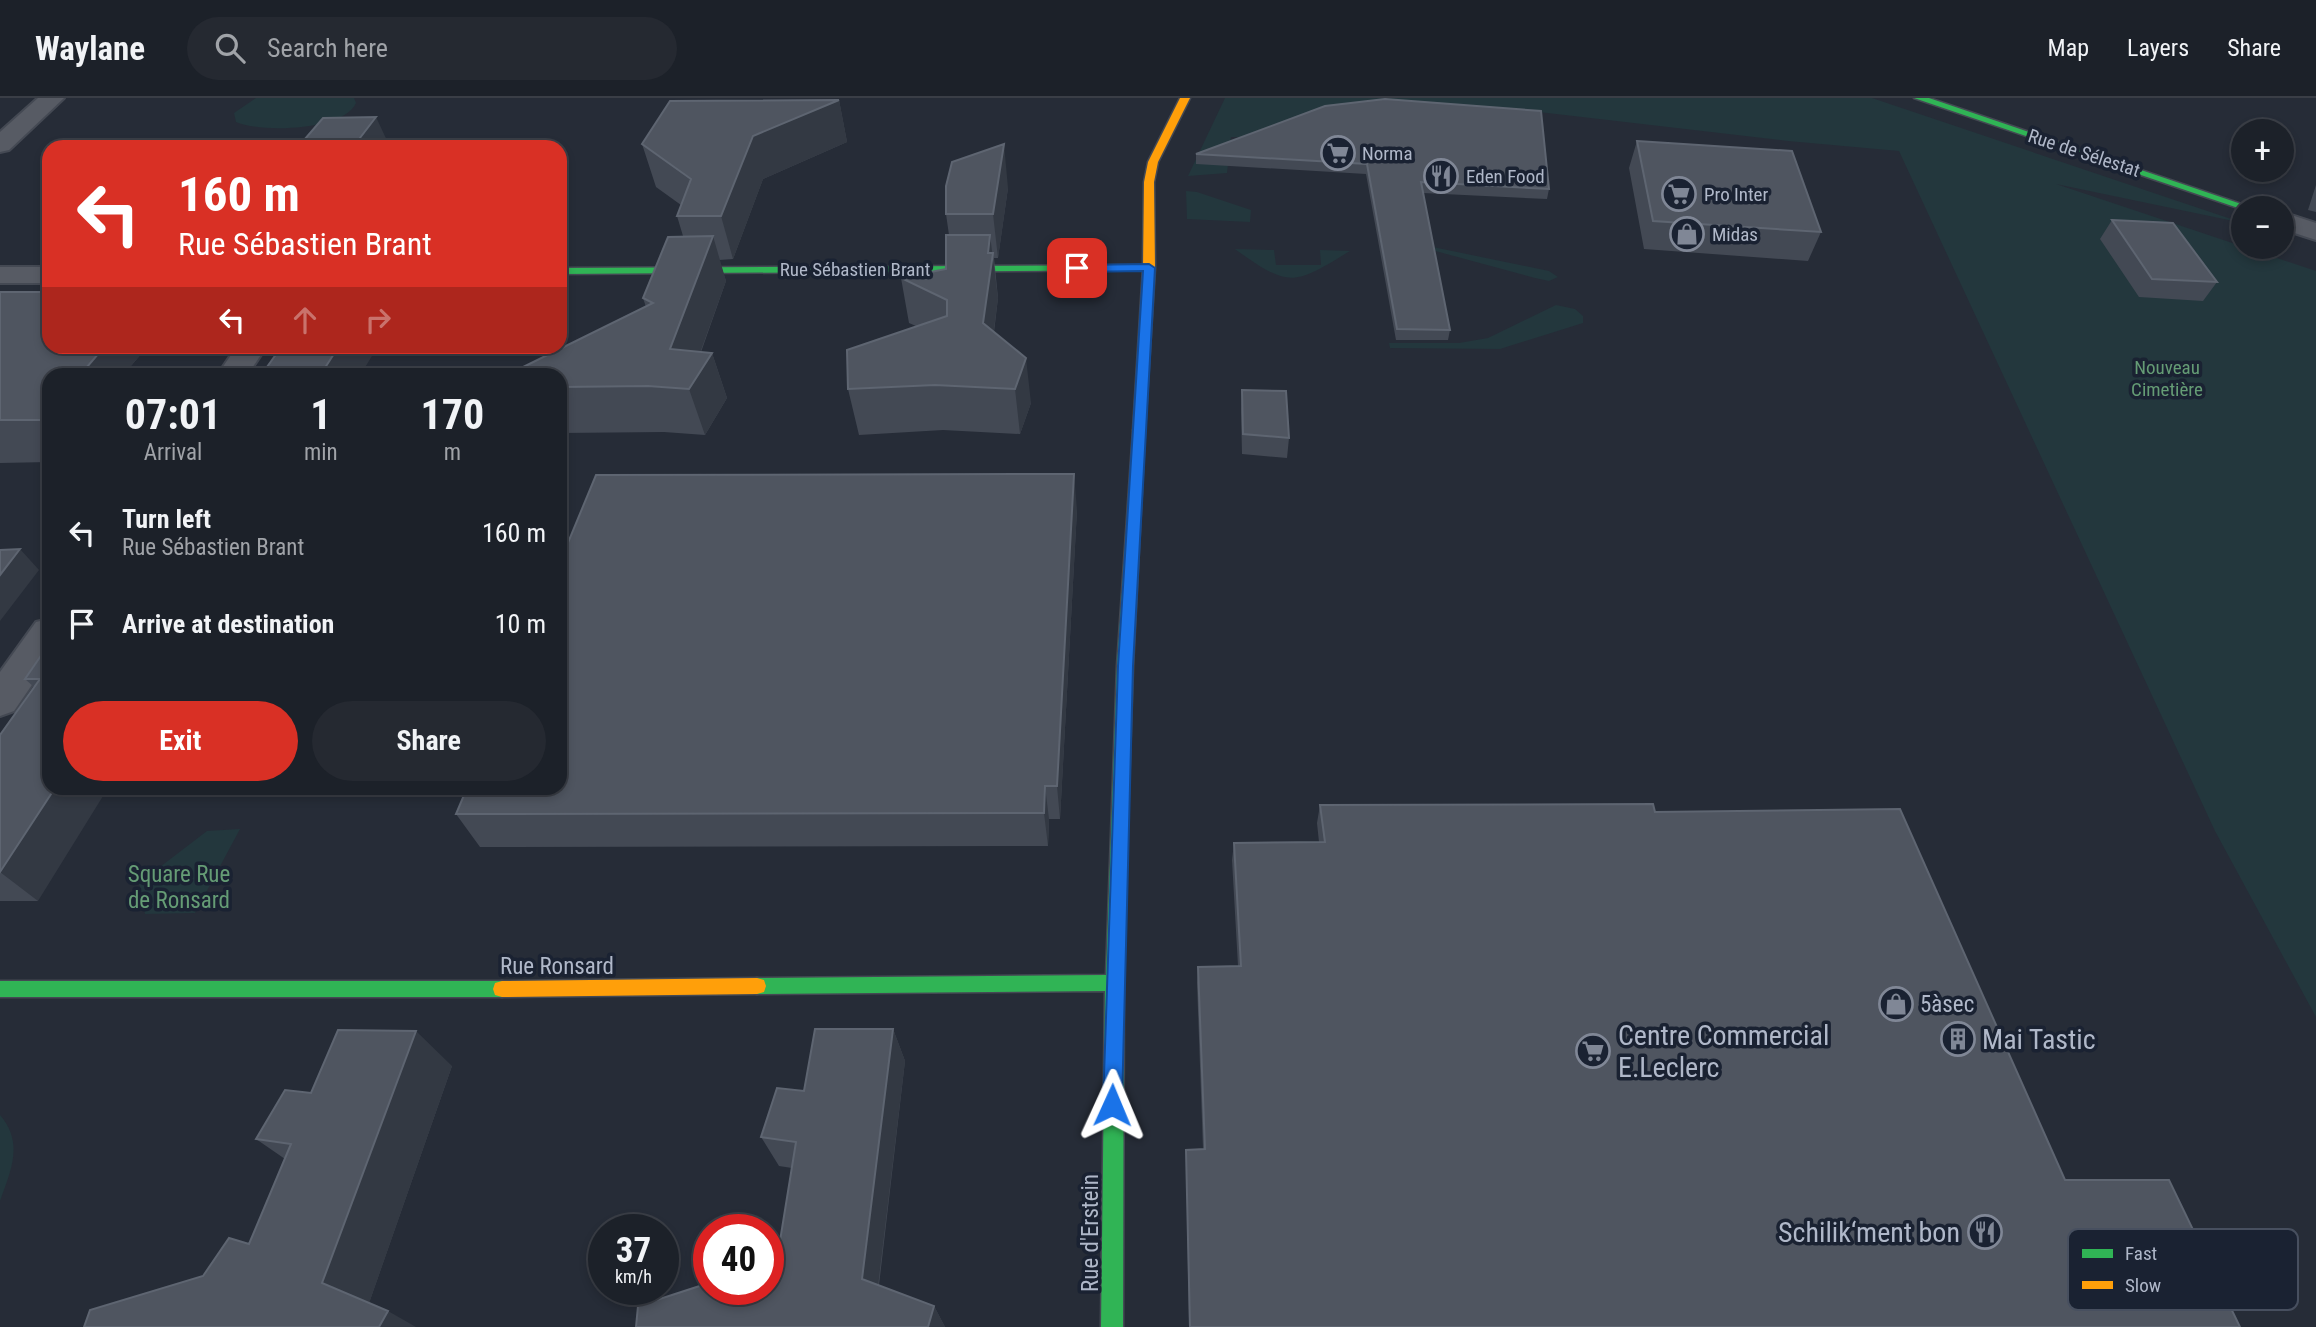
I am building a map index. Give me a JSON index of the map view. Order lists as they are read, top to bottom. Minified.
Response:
{"streets":{"street":["Rue de Sélestat","Rue Sébastien Brant","Rue Ronsard","Rue d'Erstein"]},"crossings":[["Rue Sébastien Brant","Rue d'Erstein"],["Rue Ronsard","Rue d'Erstein"]],"parks":["Nouveau Cimetière","Square Rue de Ronsard"],"places":{"supermarket":["Norma","Pro Inter","Centre Commercial E.Leclerc"],"restaurant":["Eden Food","Schilik‘ment bon"],"shop":["Midas","5àsec"],"building":["Mai Tastic"]},"legend":["Fast","Slow"],"page":{"header":"Waylane","search":"Search here","nav":["Map","Layers","Share"],"map_buttons":["+","−"],"turn":["160 m","Rue Sébastien Brant"],"eta":["07:01","Arrival","1","min","170","m"],"list":[{"name":"Turn left","note":"Rue Sébastien Brant","value":"160 m"},{"name":"Arrive at destination","value":"10 m"}],"buttons":["Exit","Share"],"speed":"37 km/h","limit":"40"}}
